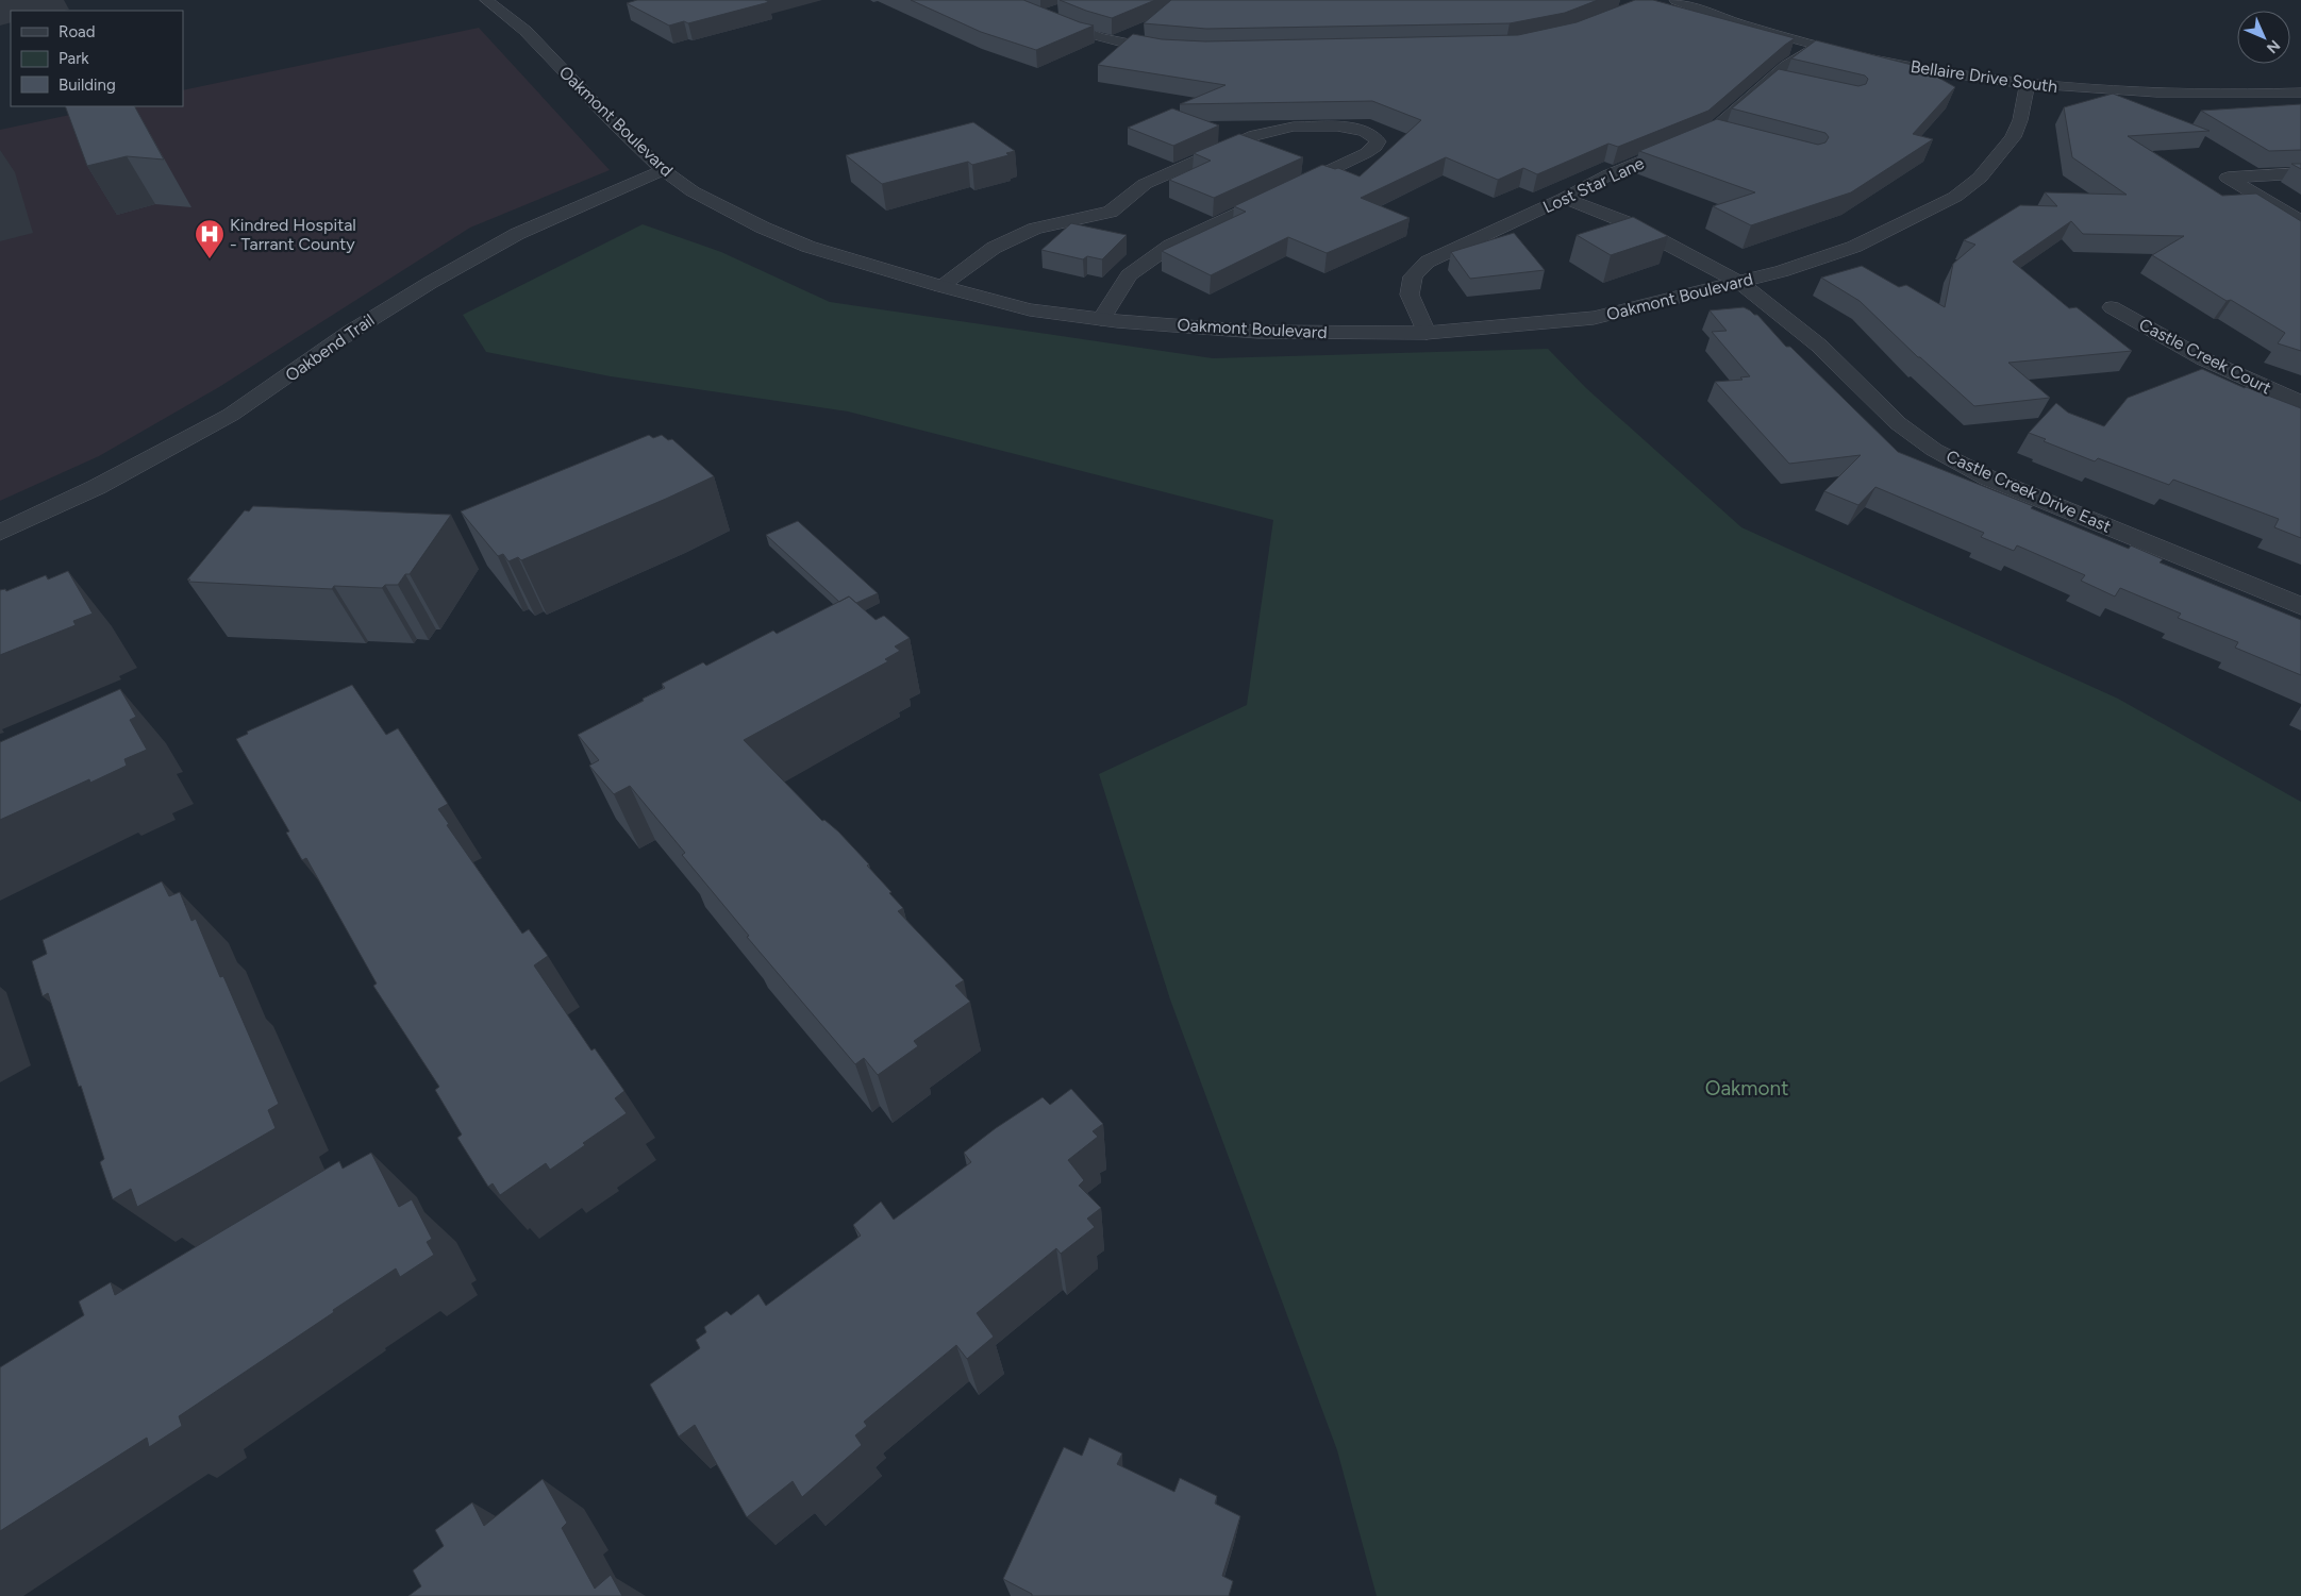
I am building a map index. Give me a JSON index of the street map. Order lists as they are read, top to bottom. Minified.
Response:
{"streets":{"street":["Bellaire Drive South","Oakmont Boulevard","Lost Star Lane","Oakbend Trail","Castle Creek Court","Castle Creek Drive East"]},"crossings":[["Bellaire Drive South","Oakmont Boulevard"],["Bellaire Drive South","Lost Star Lane"],["Oakmont Boulevard","Lost Star Lane"],["Oakmont Boulevard","Oakbend Trail"],["Oakmont Boulevard","Castle Creek Drive East"],["Lost Star Lane","Castle Creek Drive East"]],"parks":["Oakmont"],"places":{"hospital":["Kindred Hospital - Tarrant County"]},"legend":["Road","Park","Building"],"north":"bottom right"}
